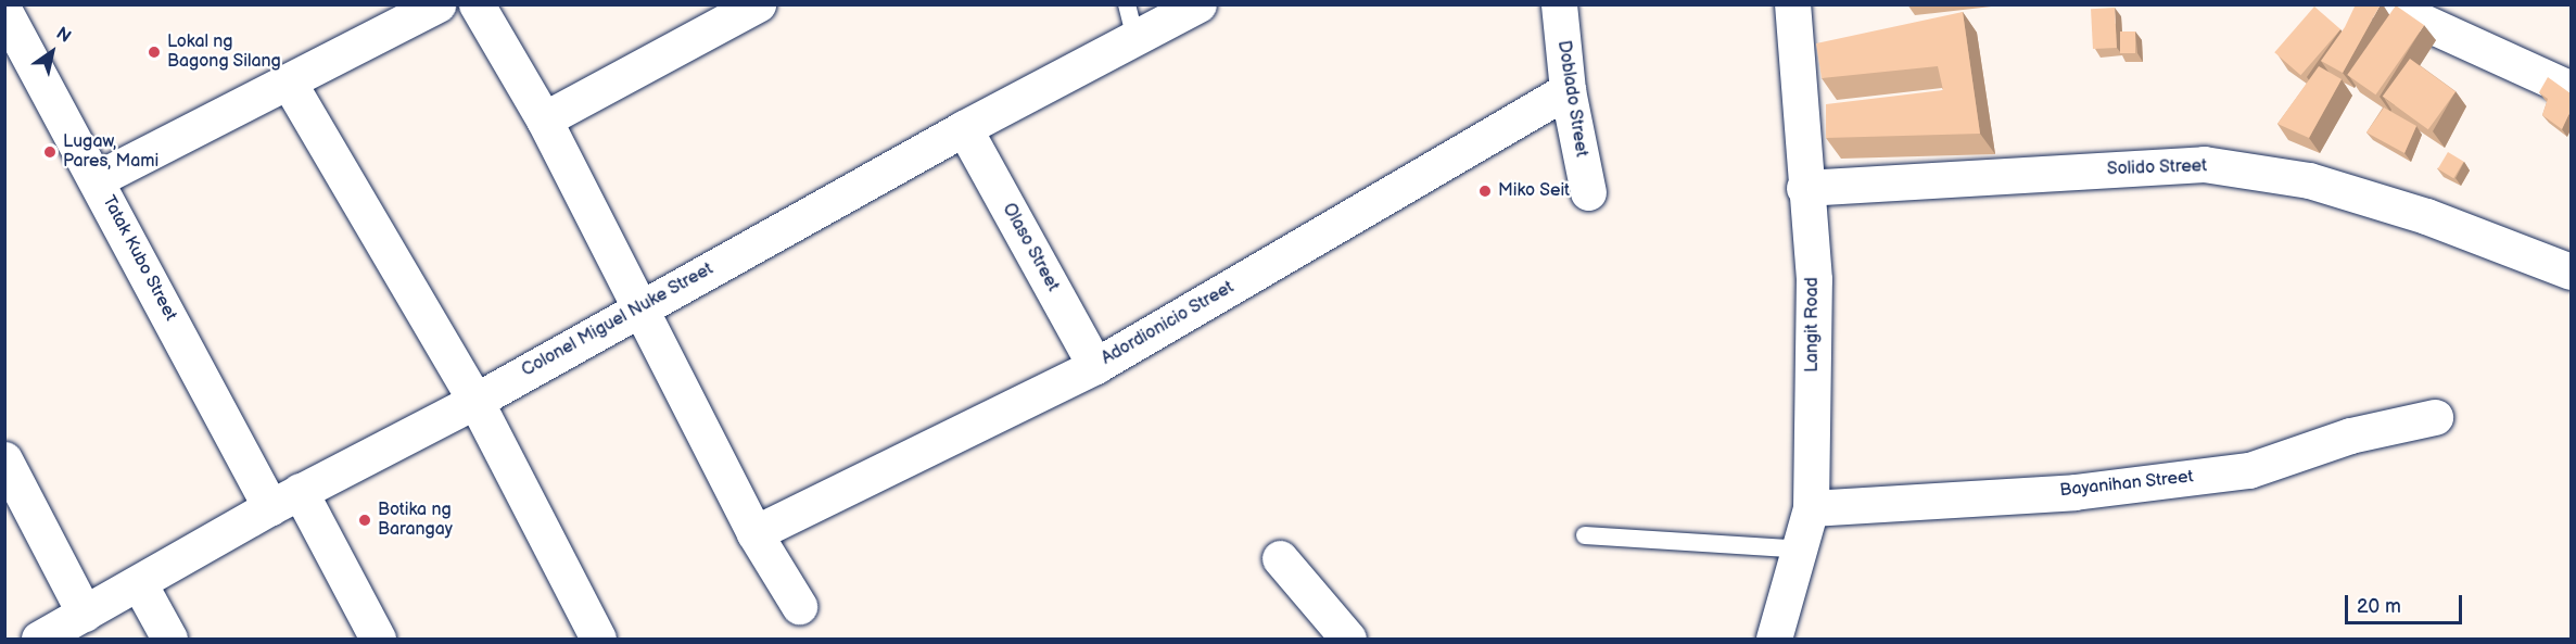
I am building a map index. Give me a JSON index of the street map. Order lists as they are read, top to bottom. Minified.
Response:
{"streets":{"street":["Doblado Street","Solido Street","Olaso Street","Tatak Kubo Street","Colonel Miguel Nuke Street","Adordionicio Street","Langit Road","Bayanihan Street"]},"crossings":[["Doblado Street","Adordionicio Street"],["Solido Street","Langit Road"],["Olaso Street","Colonel Miguel Nuke Street"],["Olaso Street","Adordionicio Street"],["Tatak Kubo Street","Colonel Miguel Nuke Street"],["Langit Road","Bayanihan Street"]],"places":["Lokal ng Bagong Silang","Lugaw, Pares, Mami","Miko Seit","Botika ng Barangay"],"scale_bar":"20 m","north":"top right"}
